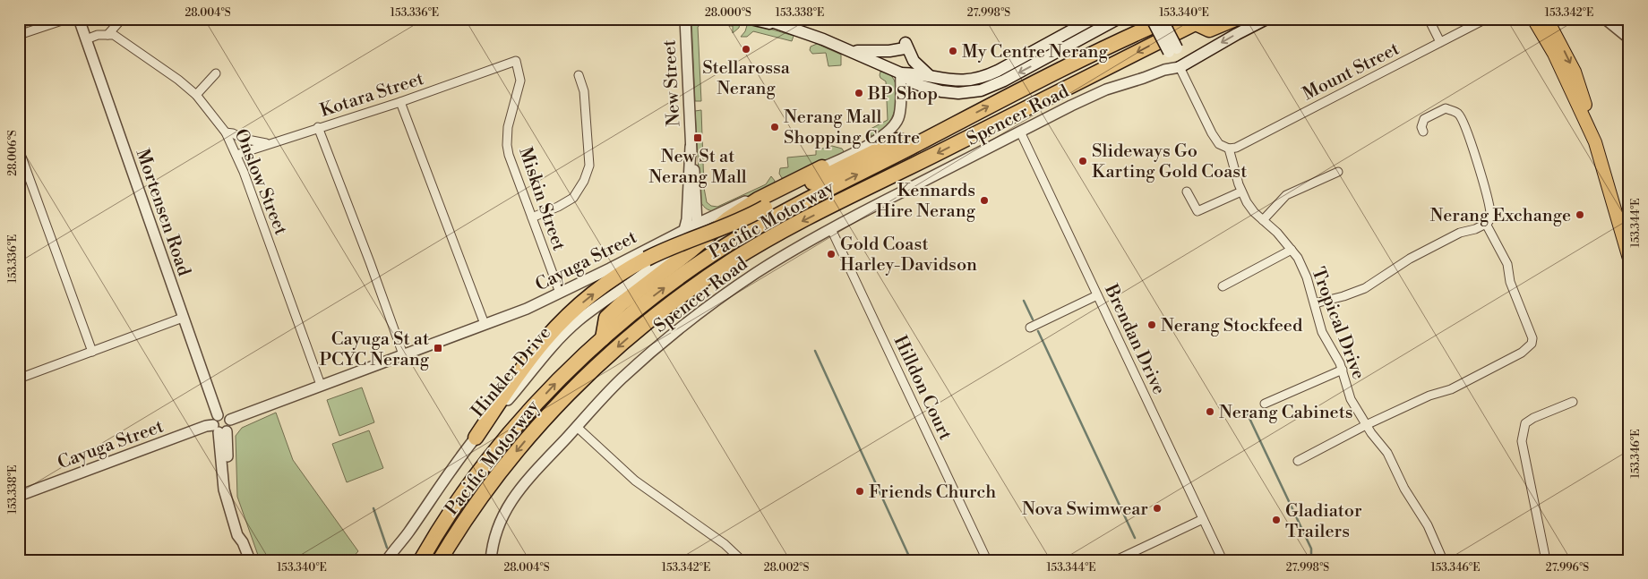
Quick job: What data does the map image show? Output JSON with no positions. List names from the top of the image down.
{
  "streets": {
    "highway": ["Pacific Motorway"],
    "street": [
      "Mount Street",
      "New Street",
      "Kotara Street",
      "Spencer Road",
      "Onslow Street",
      "Miskin Street",
      "Mortensen Road",
      "Cayuga Street",
      "Tropical Drive",
      "Brendan Drive",
      "Hinkler Drive",
      "Hilldon Court"
    ]
  },
  "crossings": [
    ["Mount Street", "Tropical Drive"],
    ["New Street", "Cayuga Street"],
    ["New Street", "Hinkler Drive"],
    ["Kotara Street", "Onslow Street"],
    ["Kotara Street", "Miskin Street"],
    ["Spencer Road", "Brendan Drive"],
    ["Spencer Road", "Hilldon Court"],
    ["Onslow Street", "Cayuga Street"],
    ["Miskin Street", "Cayuga Street"],
    ["Mortensen Road", "Cayuga Street"],
    ["Cayuga Street", "Hinkler Drive"]
  ],
  "places": {
    "other": [
      "Stellarossa Nerang",
      "My Centre Nerang",
      "BP Shop",
      "Nerang Mall Shopping Centre",
      "Slideways Go Karting Gold Coast",
      "Kennards Hire Nerang",
      "Nerang Exchange",
      "Gold Coast Harley-Davidson",
      "Nerang Stockfeed",
      "Nerang Cabinets",
      "Friends Church",
      "Nova Swimwear",
      "Gladiator Trailers"
    ],
    "transit": ["New St at Nerang Mall", "Cayuga St at PCYC Nerang"]
  },
  "coordinates": [
    "28.004°S",
    "153.336°E",
    "28.000°S",
    "153.338°E",
    "27.998°S",
    "153.340°E",
    "153.342°E",
    "28.006°S",
    "153.344°E",
    "153.346°E",
    "28.002°S",
    "27.996°S"
  ]
}
